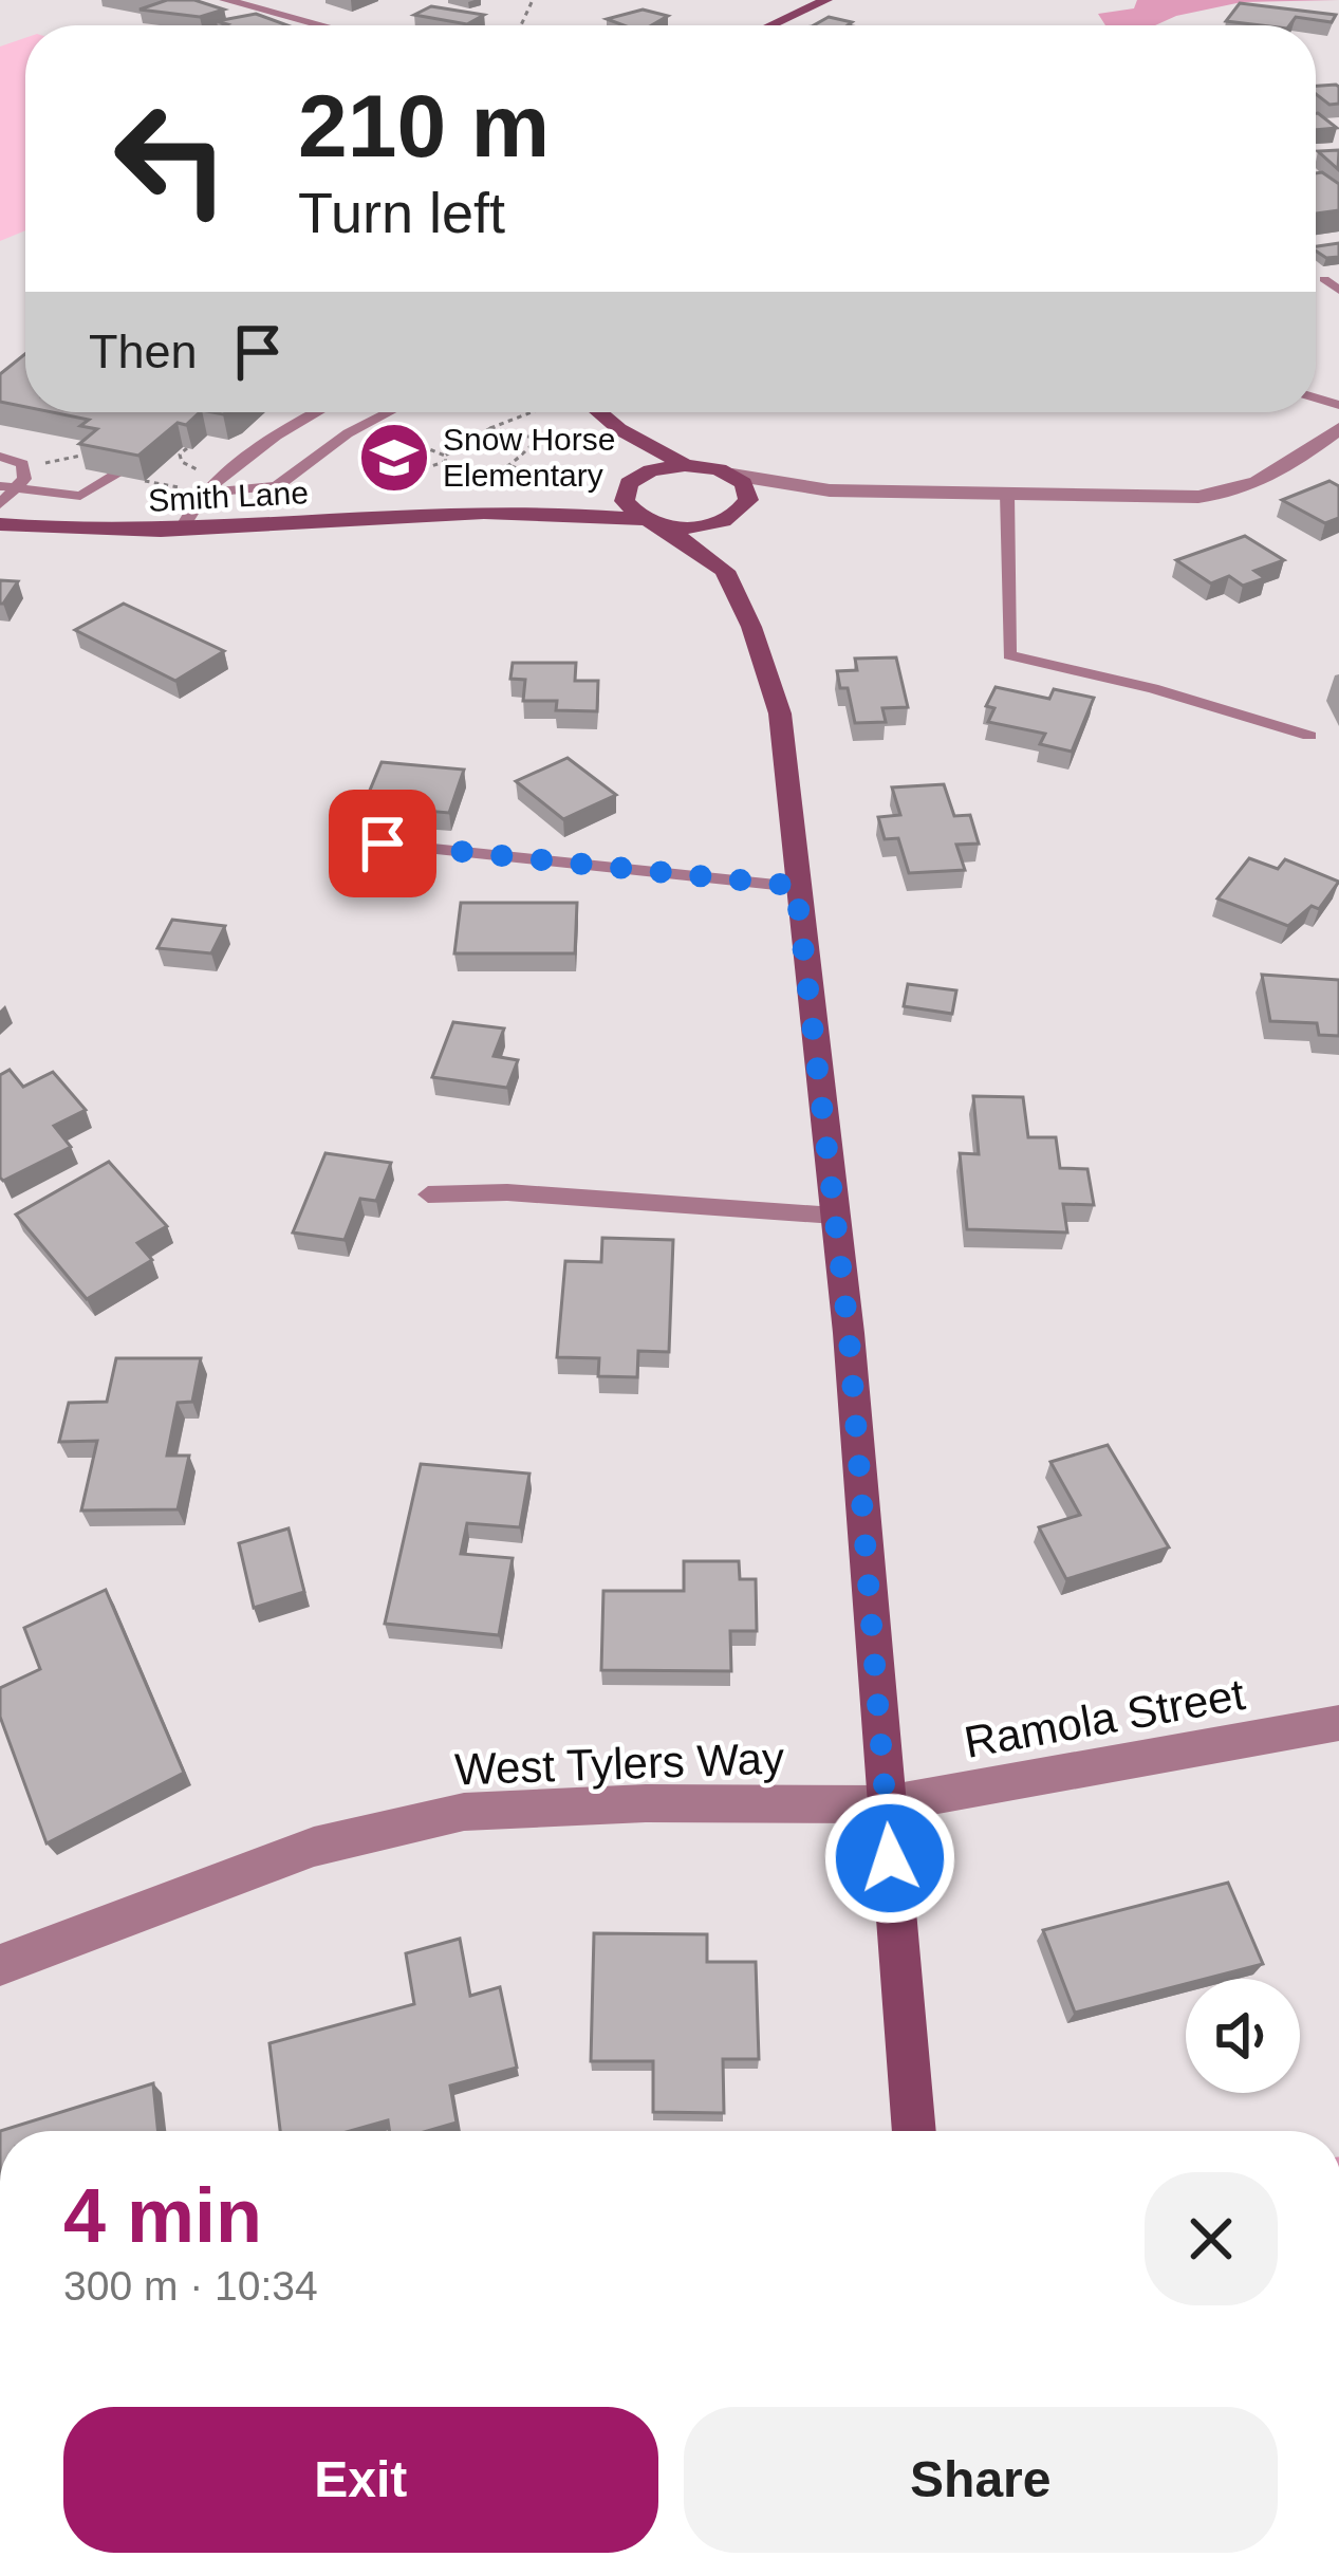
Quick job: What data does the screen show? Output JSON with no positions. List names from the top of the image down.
{
  "streets": {
    "street": ["Smith Lane", "Ramola Street", "West Tylers Way"]
  },
  "crossings": [
    ["Ramola Street", "West Tylers Way"]
  ],
  "places": {
    "school or university": ["Snow Horse Elementary"]
  },
  "page": {
    "turn": ["210 m", "Turn left"],
    "then": "Then",
    "heading": ["4 min", "300 m · 10:34"],
    "buttons": ["Exit", "Share"]
  }
}
